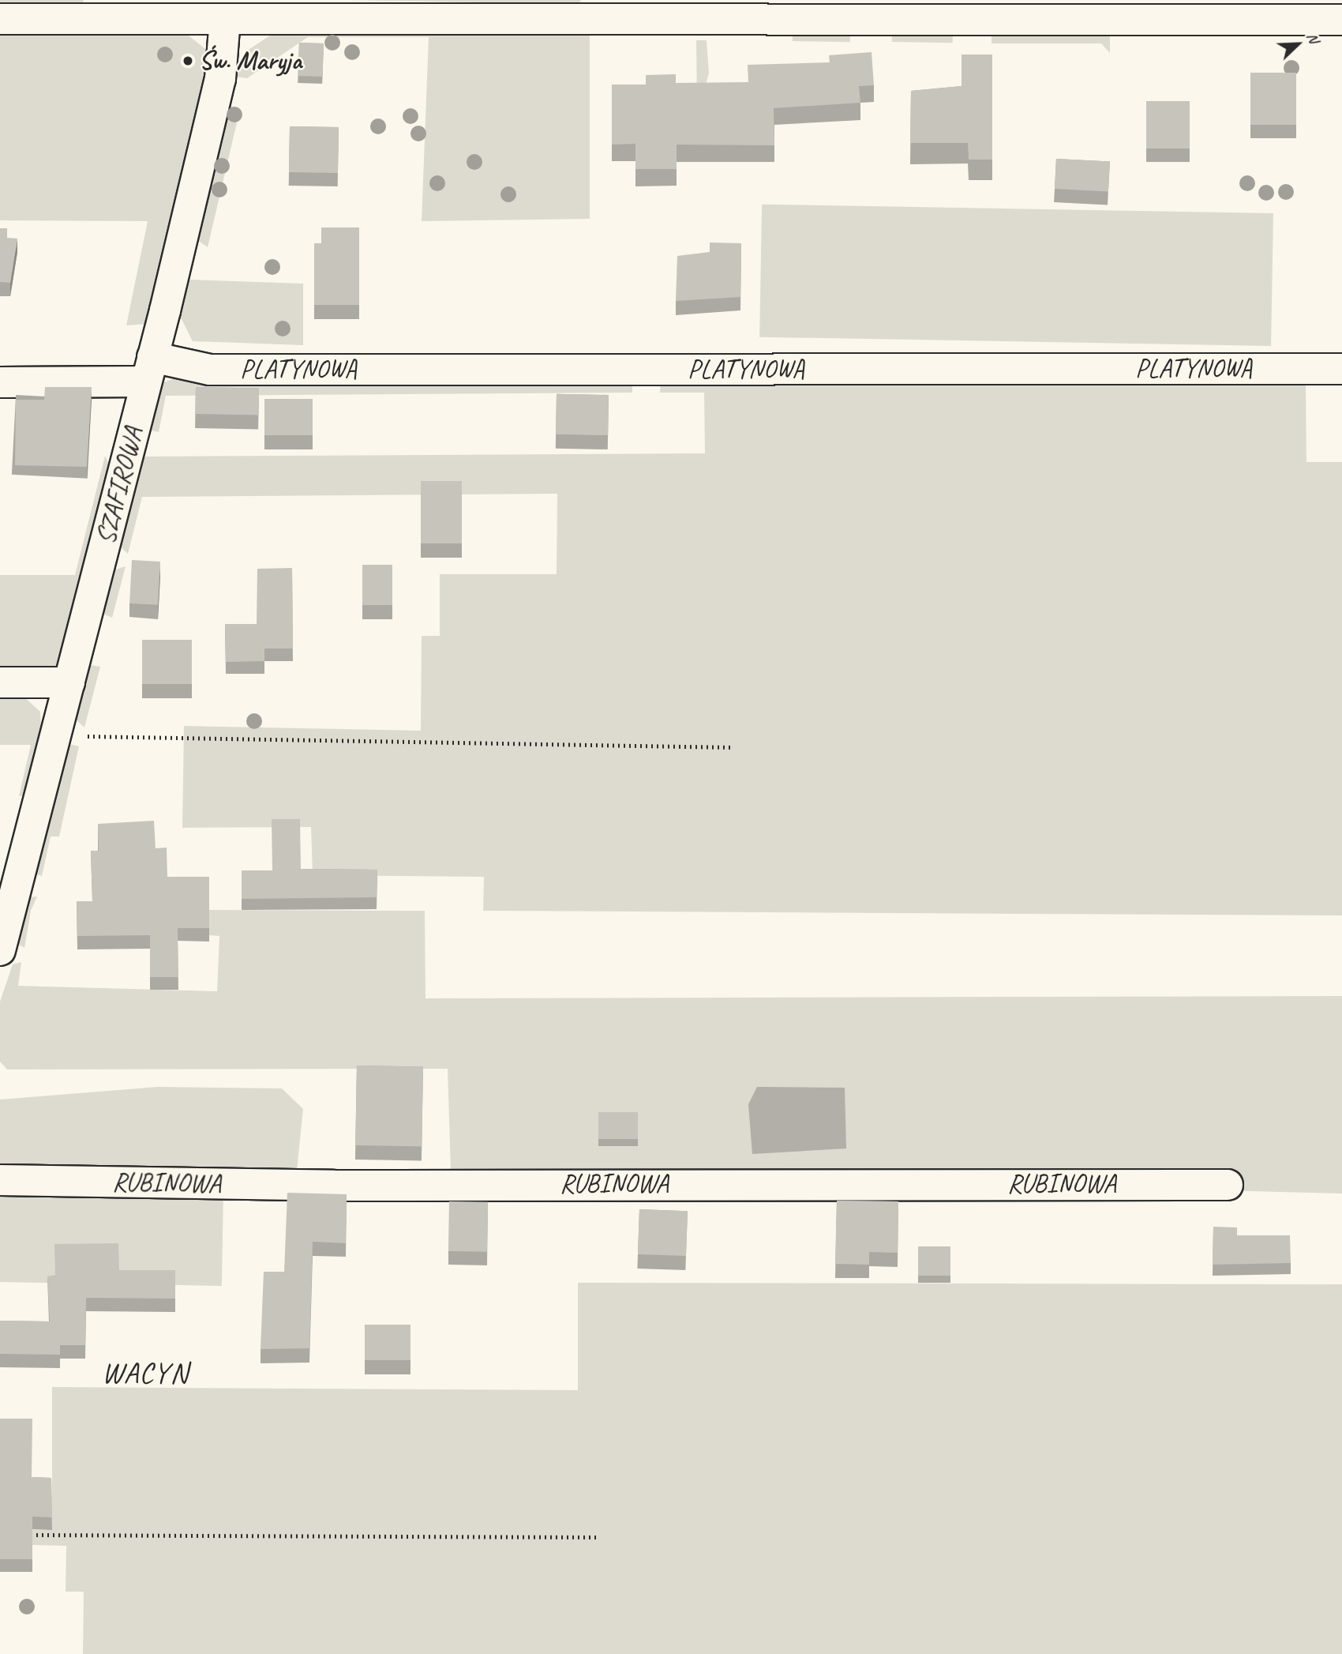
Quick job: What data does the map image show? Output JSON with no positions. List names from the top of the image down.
{
  "streets": {
    "street": ["PLATYNOWA", "SZAFIROWA", "RUBINOWA"]
  },
  "crossings": [
    ["PLATYNOWA", "SZAFIROWA"]
  ],
  "districts": ["WACYN"],
  "places": ["Św. Maryja"],
  "north": "top right"
}
